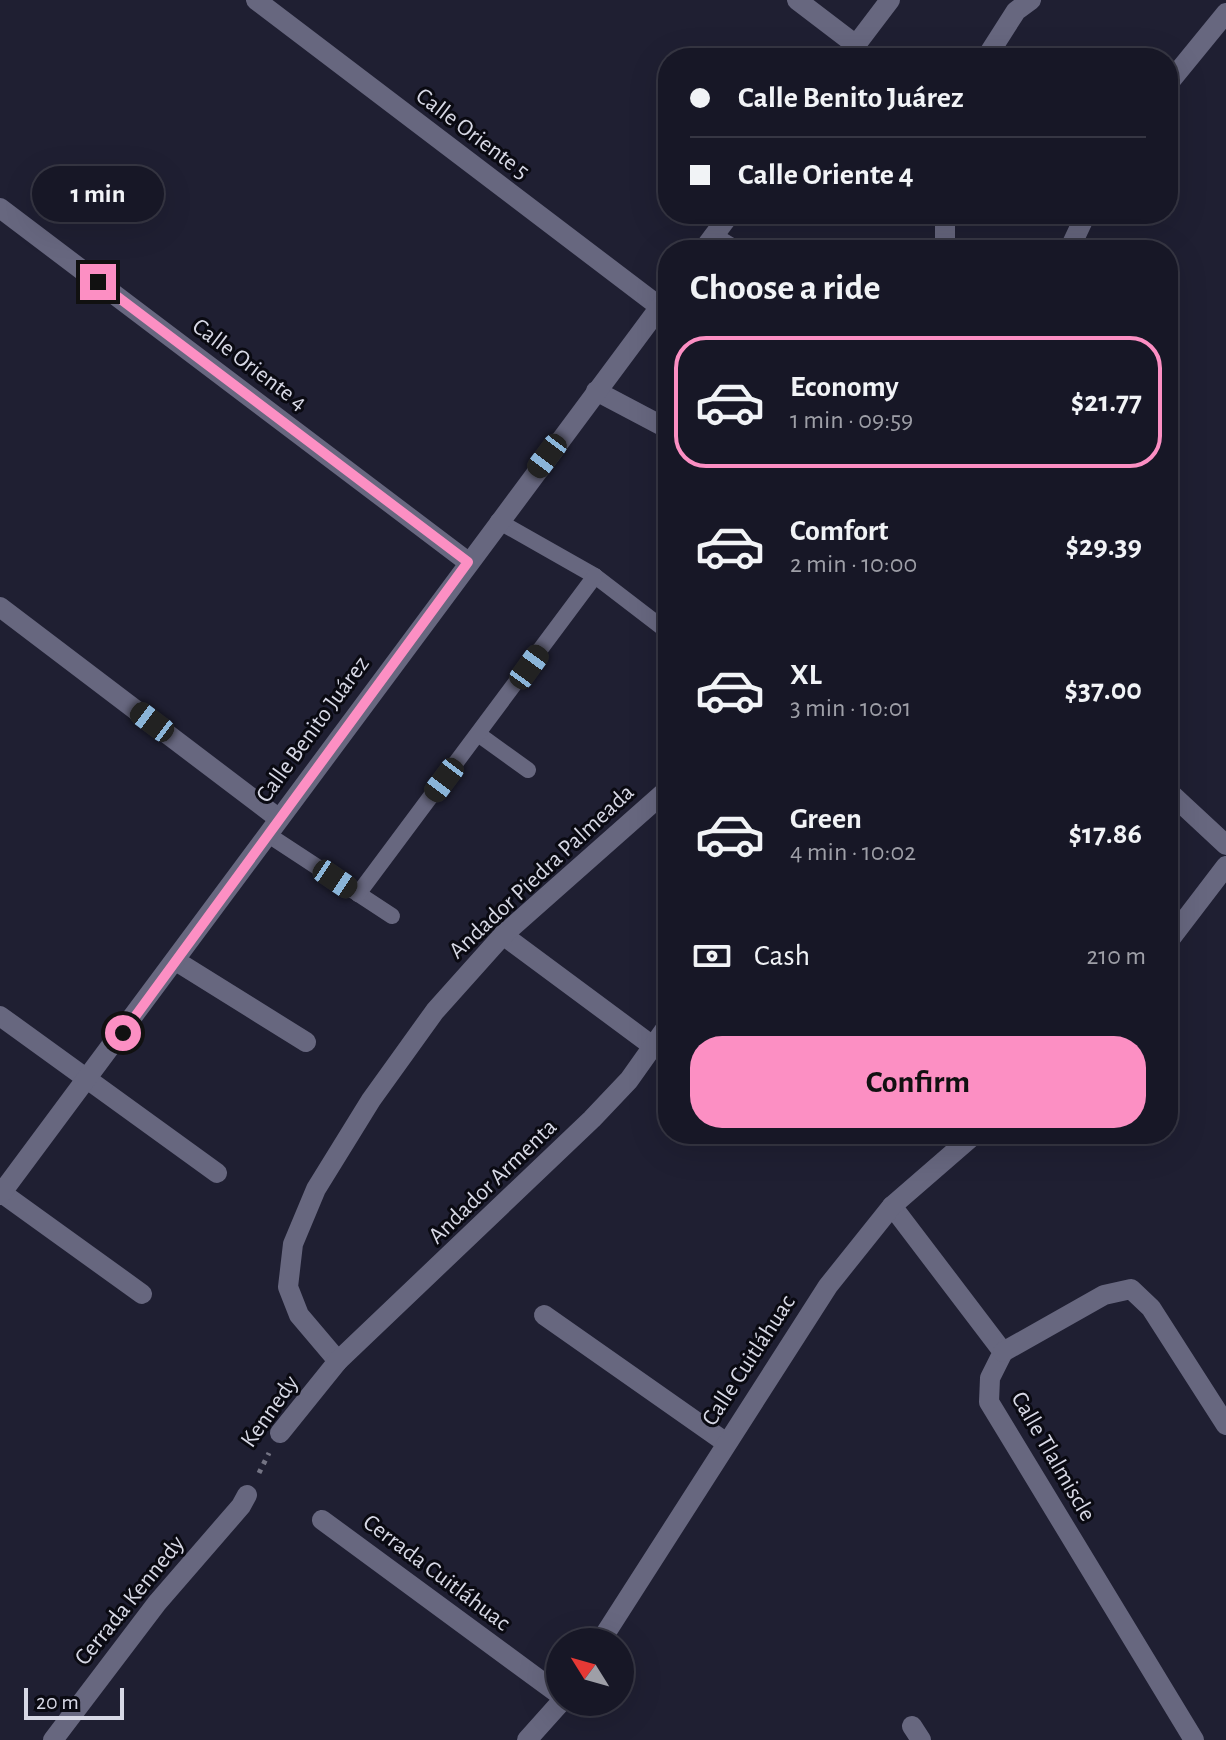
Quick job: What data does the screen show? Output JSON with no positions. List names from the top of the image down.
{
  "streets": {
    "street": [
      "Calle Oriente 5",
      "Calle Oriente 4",
      "Calle Benito Juárez",
      "Andador Piedra Palmeada",
      "Andador Armenta",
      "Calle Cuitláhuac",
      "Kennedy",
      "Calle Tlalmiscle",
      "Cerrada Cuitláhuac",
      "Cerrada Kennedy"
    ]
  },
  "crossings": [
    ["Calle Oriente 4", "Calle Benito Juárez"],
    ["Andador Piedra Palmeada", "Andador Armenta"],
    ["Andador Piedra Palmeada", "Kennedy"],
    ["Andador Armenta", "Kennedy"],
    ["Kennedy", "Cerrada Kennedy"]
  ],
  "scale_bar": "20 m",
  "north": "top left",
  "page": {
    "banner": ["Calle Benito Juárez", "Calle Oriente 4"],
    "bubble": "1 min",
    "heading": "Choose a ride",
    "list": [
      {
        "name": "Economy",
        "note": "1 min · 09:59",
        "value": "$21.77"
      },
      {
        "name": "Comfort",
        "note": "2 min · 10:00",
        "value": "$29.39"
      },
      {
        "name": "XL",
        "note": "3 min · 10:01",
        "value": "$37.00"
      },
      {
        "name": "Green",
        "note": "4 min · 10:02",
        "value": "$17.86"
      }
    ],
    "pay": ["Cash", "210 m"],
    "buttons": "Confirm",
    "scale": "20 m"
  }
}
